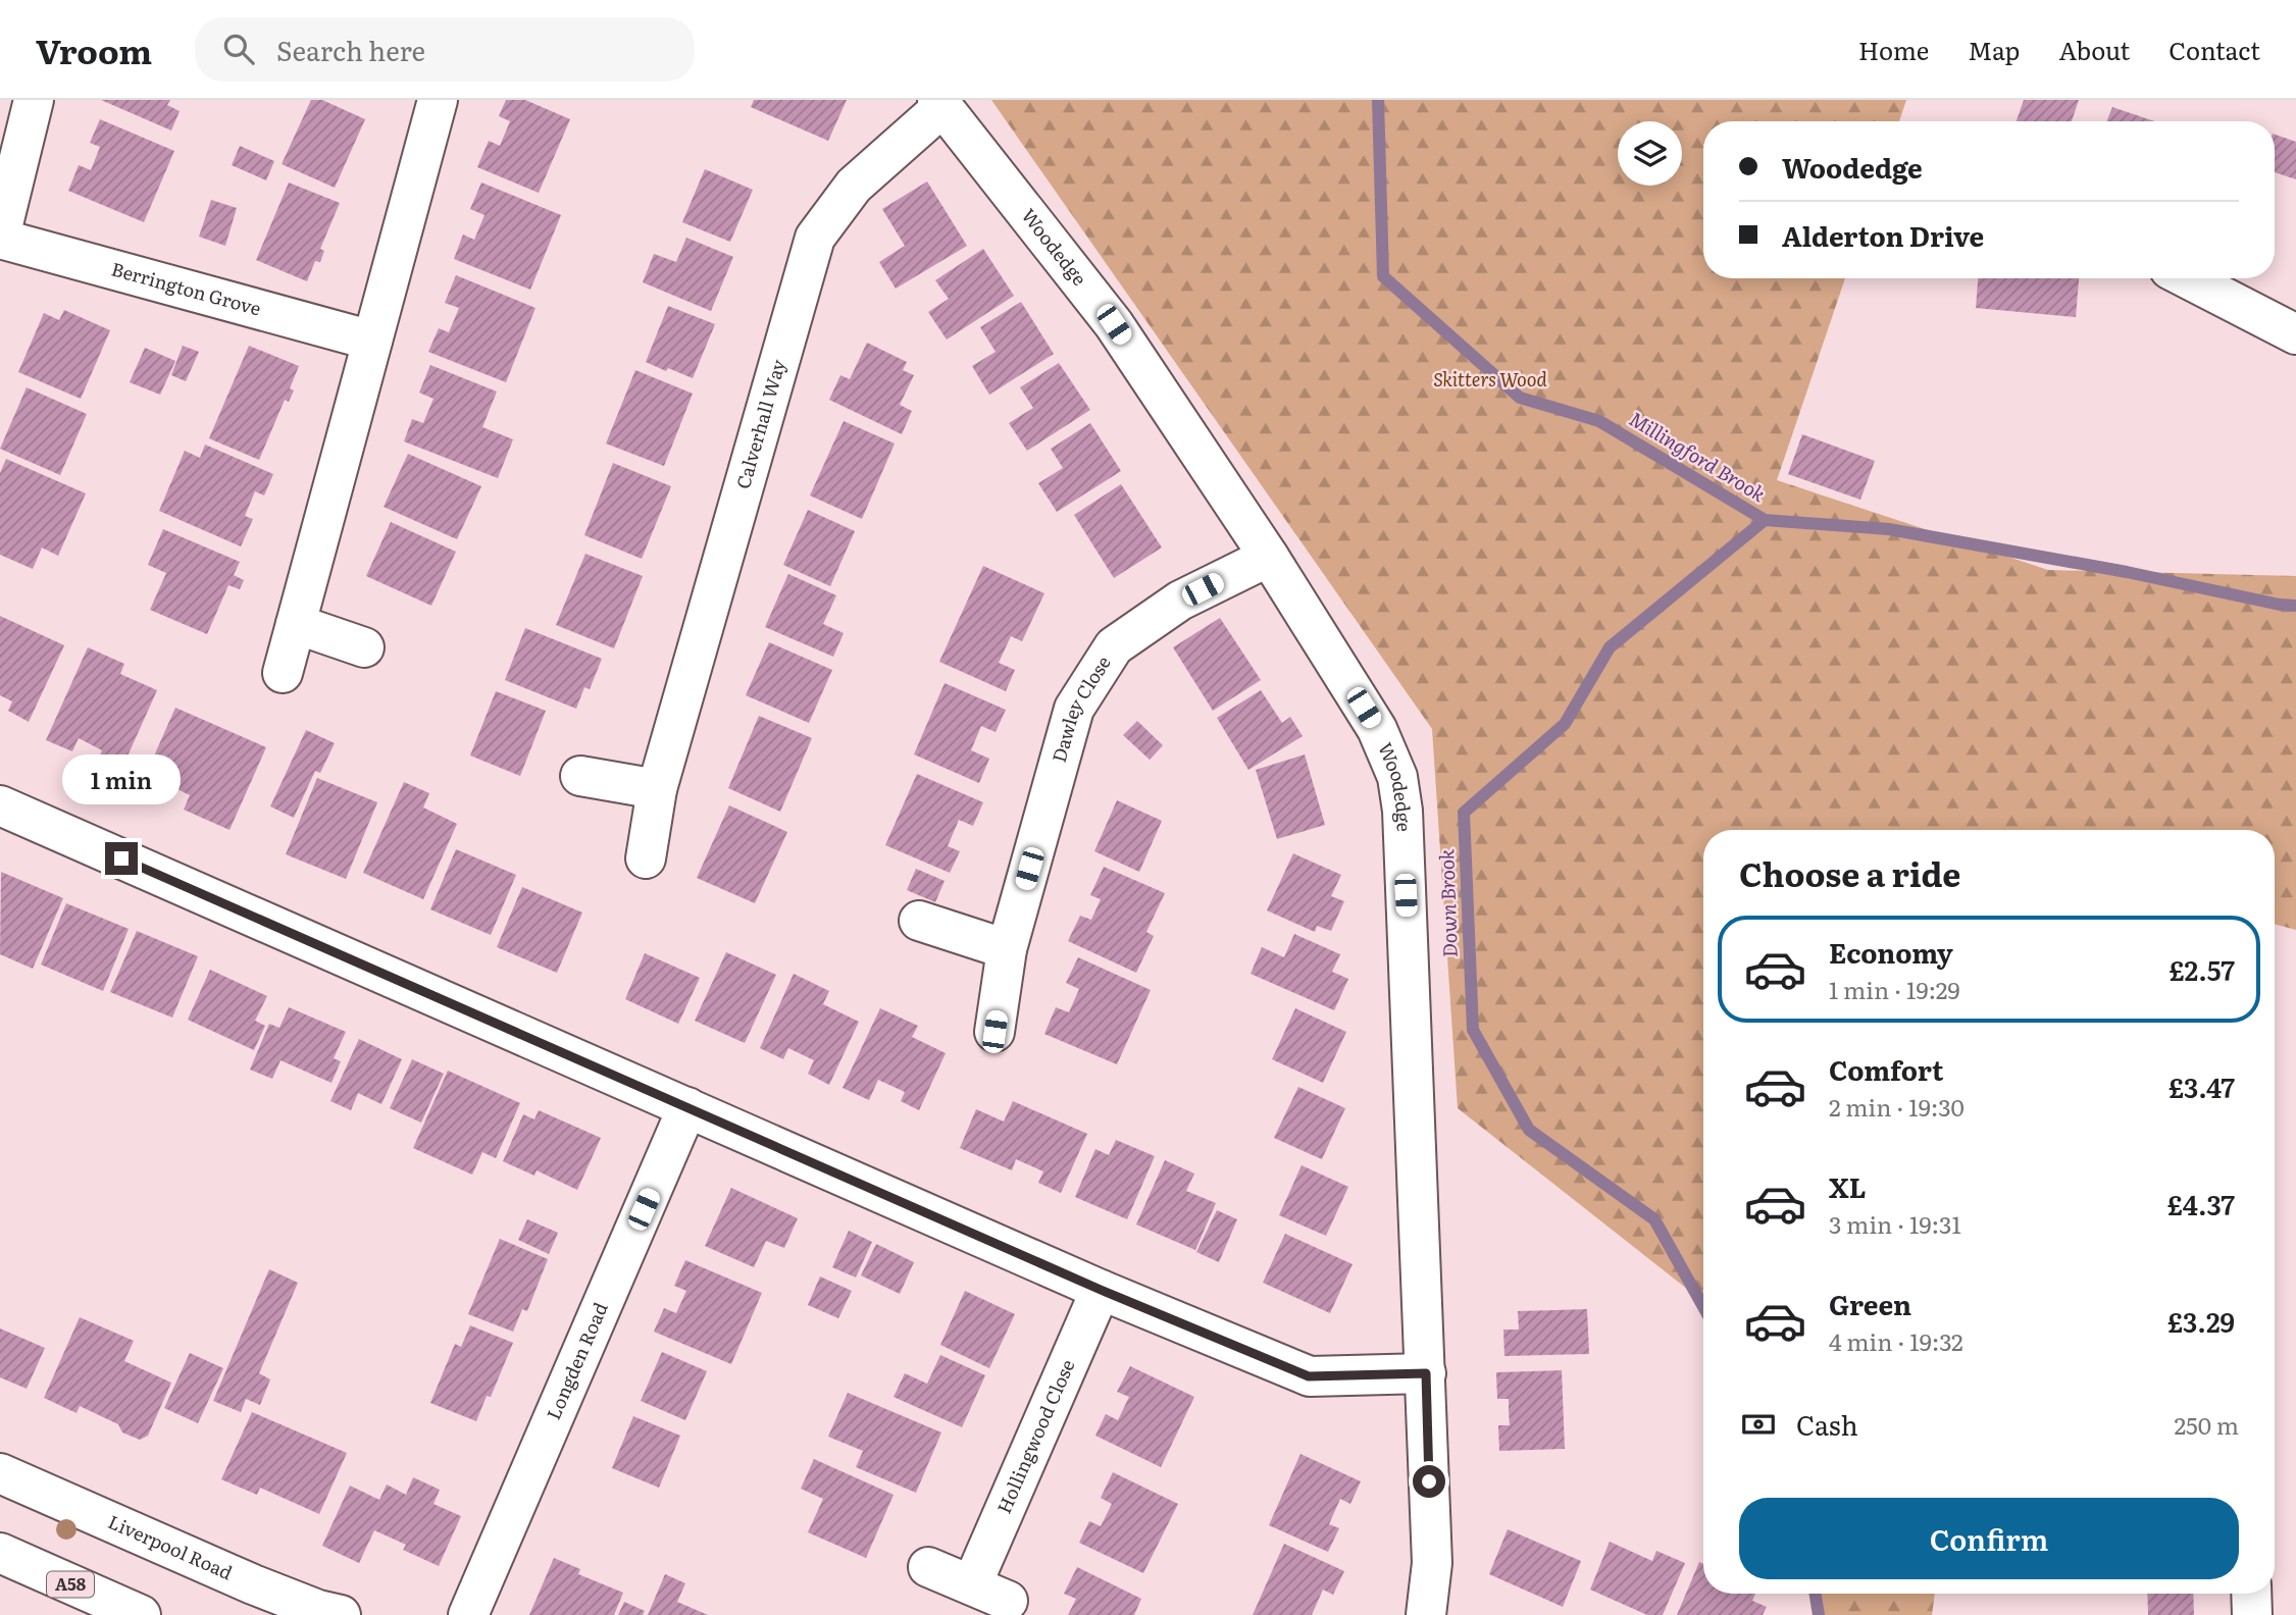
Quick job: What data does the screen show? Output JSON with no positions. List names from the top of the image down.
{
  "streets": {
    "street": [
      "Woodedge",
      "Berrington Grove",
      "Calverhall Way",
      "Dawley Close",
      "Longden Road",
      "Hollingwood Close",
      "Liverpool Road",
      "A58"
    ]
  },
  "crossings": [
    ["Woodedge", "Calverhall Way"],
    ["Woodedge", "Dawley Close"]
  ],
  "water": ["Millingford Brook", "Down Brook"],
  "parks": ["Skitters Wood"],
  "page": {
    "header": "Vroom",
    "search": "Search here",
    "nav": [
      "Home",
      "Map",
      "About",
      "Contact"
    ],
    "banner": ["Woodedge", "Alderton Drive"],
    "bubble": "1 min",
    "heading": "Choose a ride",
    "list": [
      {
        "name": "Economy",
        "note": "1 min · 19:29",
        "value": "£2.57"
      },
      {
        "name": "Comfort",
        "note": "2 min · 19:30",
        "value": "£3.47"
      },
      {
        "name": "XL",
        "note": "3 min · 19:31",
        "value": "£4.37"
      },
      {
        "name": "Green",
        "note": "4 min · 19:32",
        "value": "£3.29"
      }
    ],
    "pay": ["Cash", "250 m"],
    "buttons": "Confirm"
  }
}
